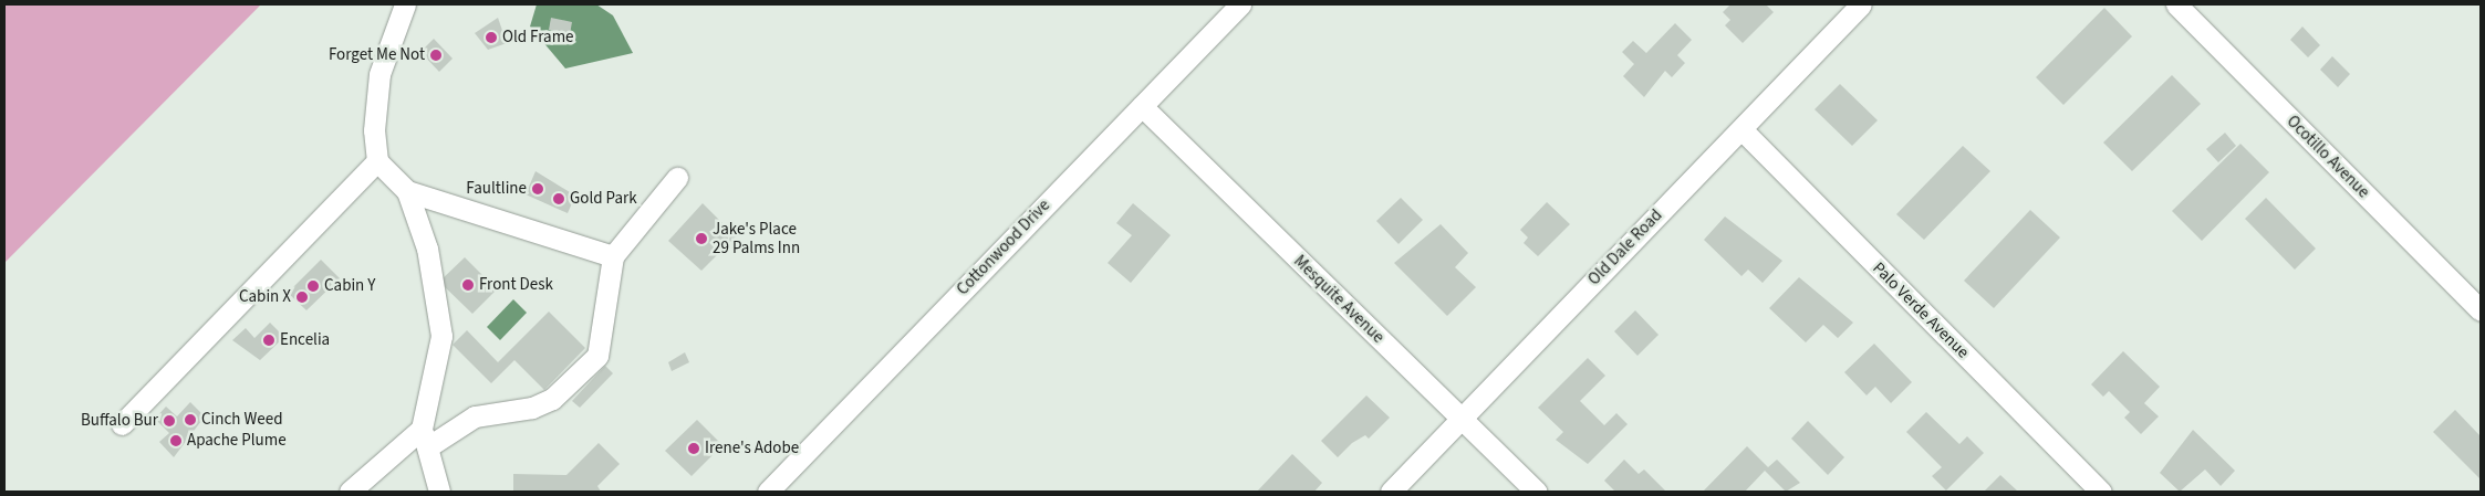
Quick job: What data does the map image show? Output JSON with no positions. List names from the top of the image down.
{
  "streets": {
    "street": [
      "Ocotillo Avenue",
      "Cottonwood Drive",
      "Old Dale Road",
      "Mesquite Avenue",
      "Palo Verde Avenue"
    ]
  },
  "crossings": [
    ["Cottonwood Drive", "Mesquite Avenue"],
    ["Old Dale Road", "Mesquite Avenue"],
    ["Old Dale Road", "Palo Verde Avenue"]
  ],
  "places": [
    "Old Frame",
    "Forget Me Not",
    "Faultline",
    "Gold Park",
    "Jake's Place 29 Palms Inn",
    "Front Desk",
    "Cabin Y",
    "Cabin X",
    "Encelia",
    "Cinch Weed",
    "Buffalo Bur",
    "Apache Plume",
    "Irene's Adobe"
  ]
}
